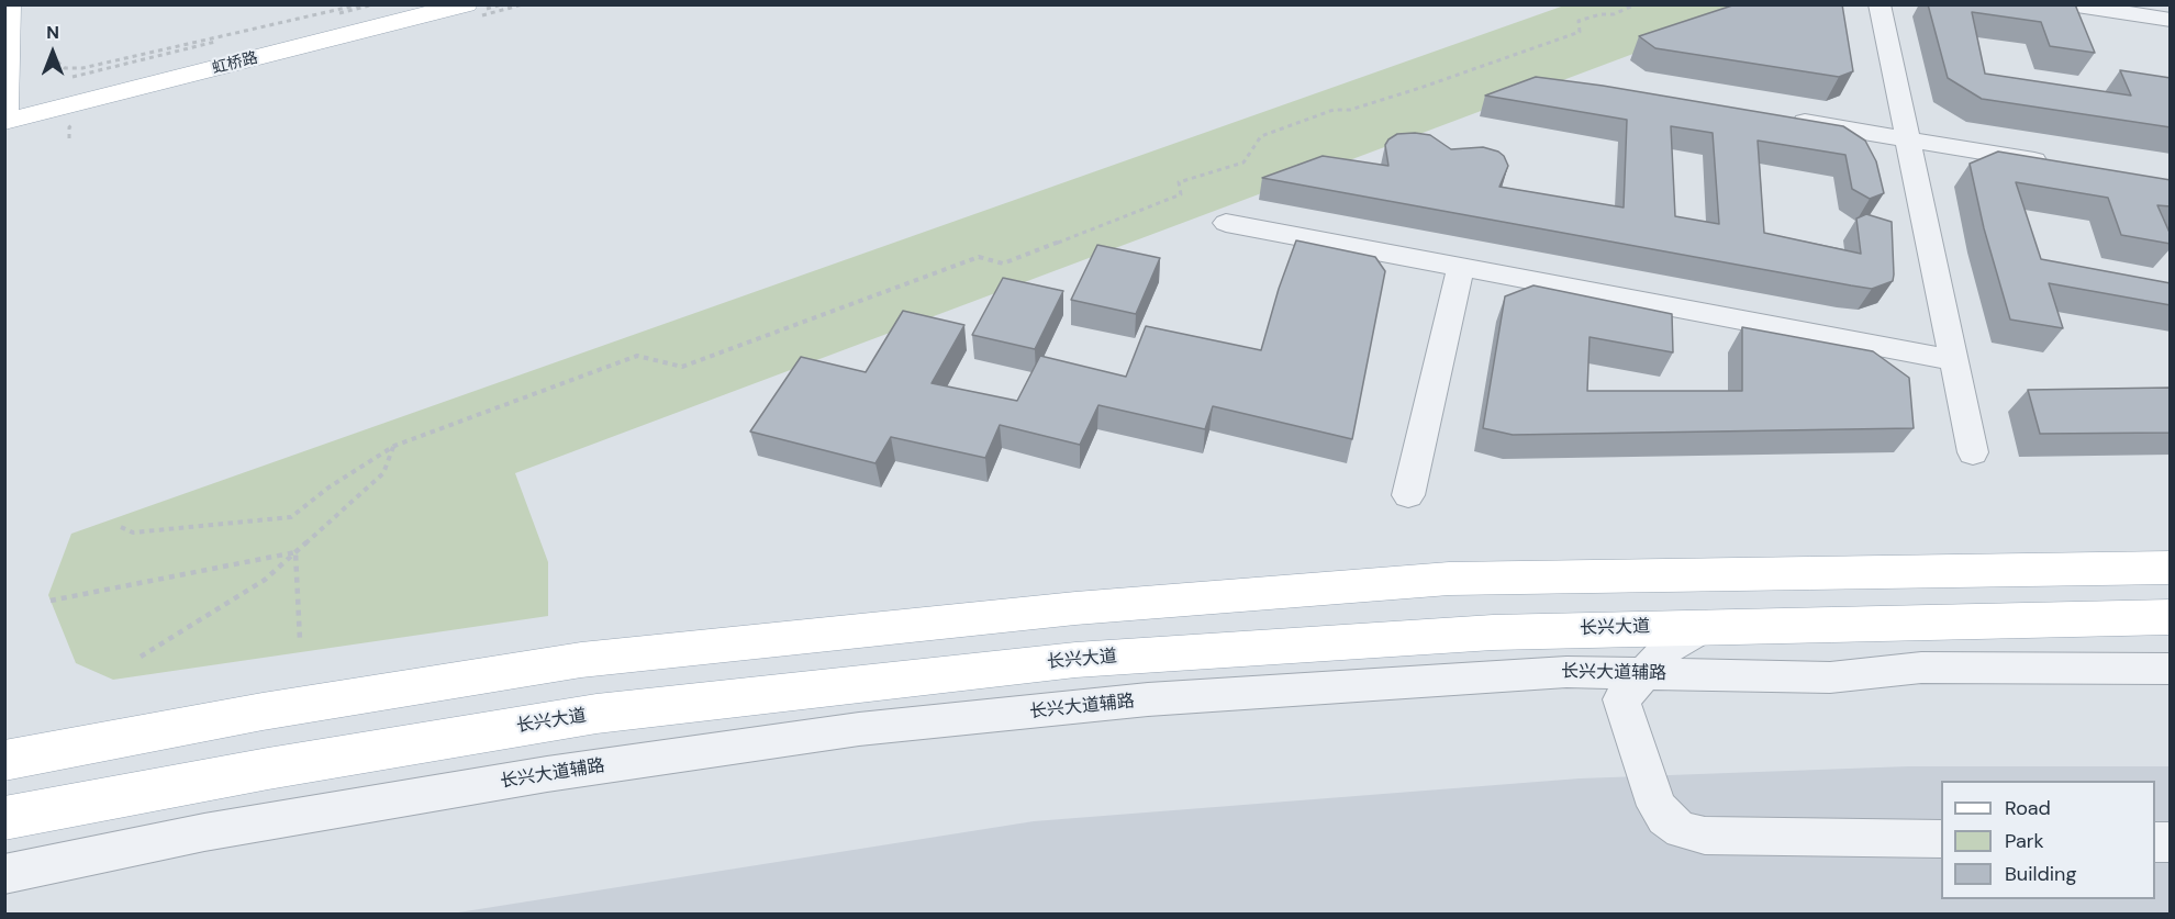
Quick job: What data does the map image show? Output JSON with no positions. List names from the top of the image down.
{
  "streets": {
    "main road": ["虹桥路", "长兴大道"],
    "street": ["长兴大道辅路"]
  },
  "legend": ["Road", "Park", "Building"],
  "north": "top"
}
